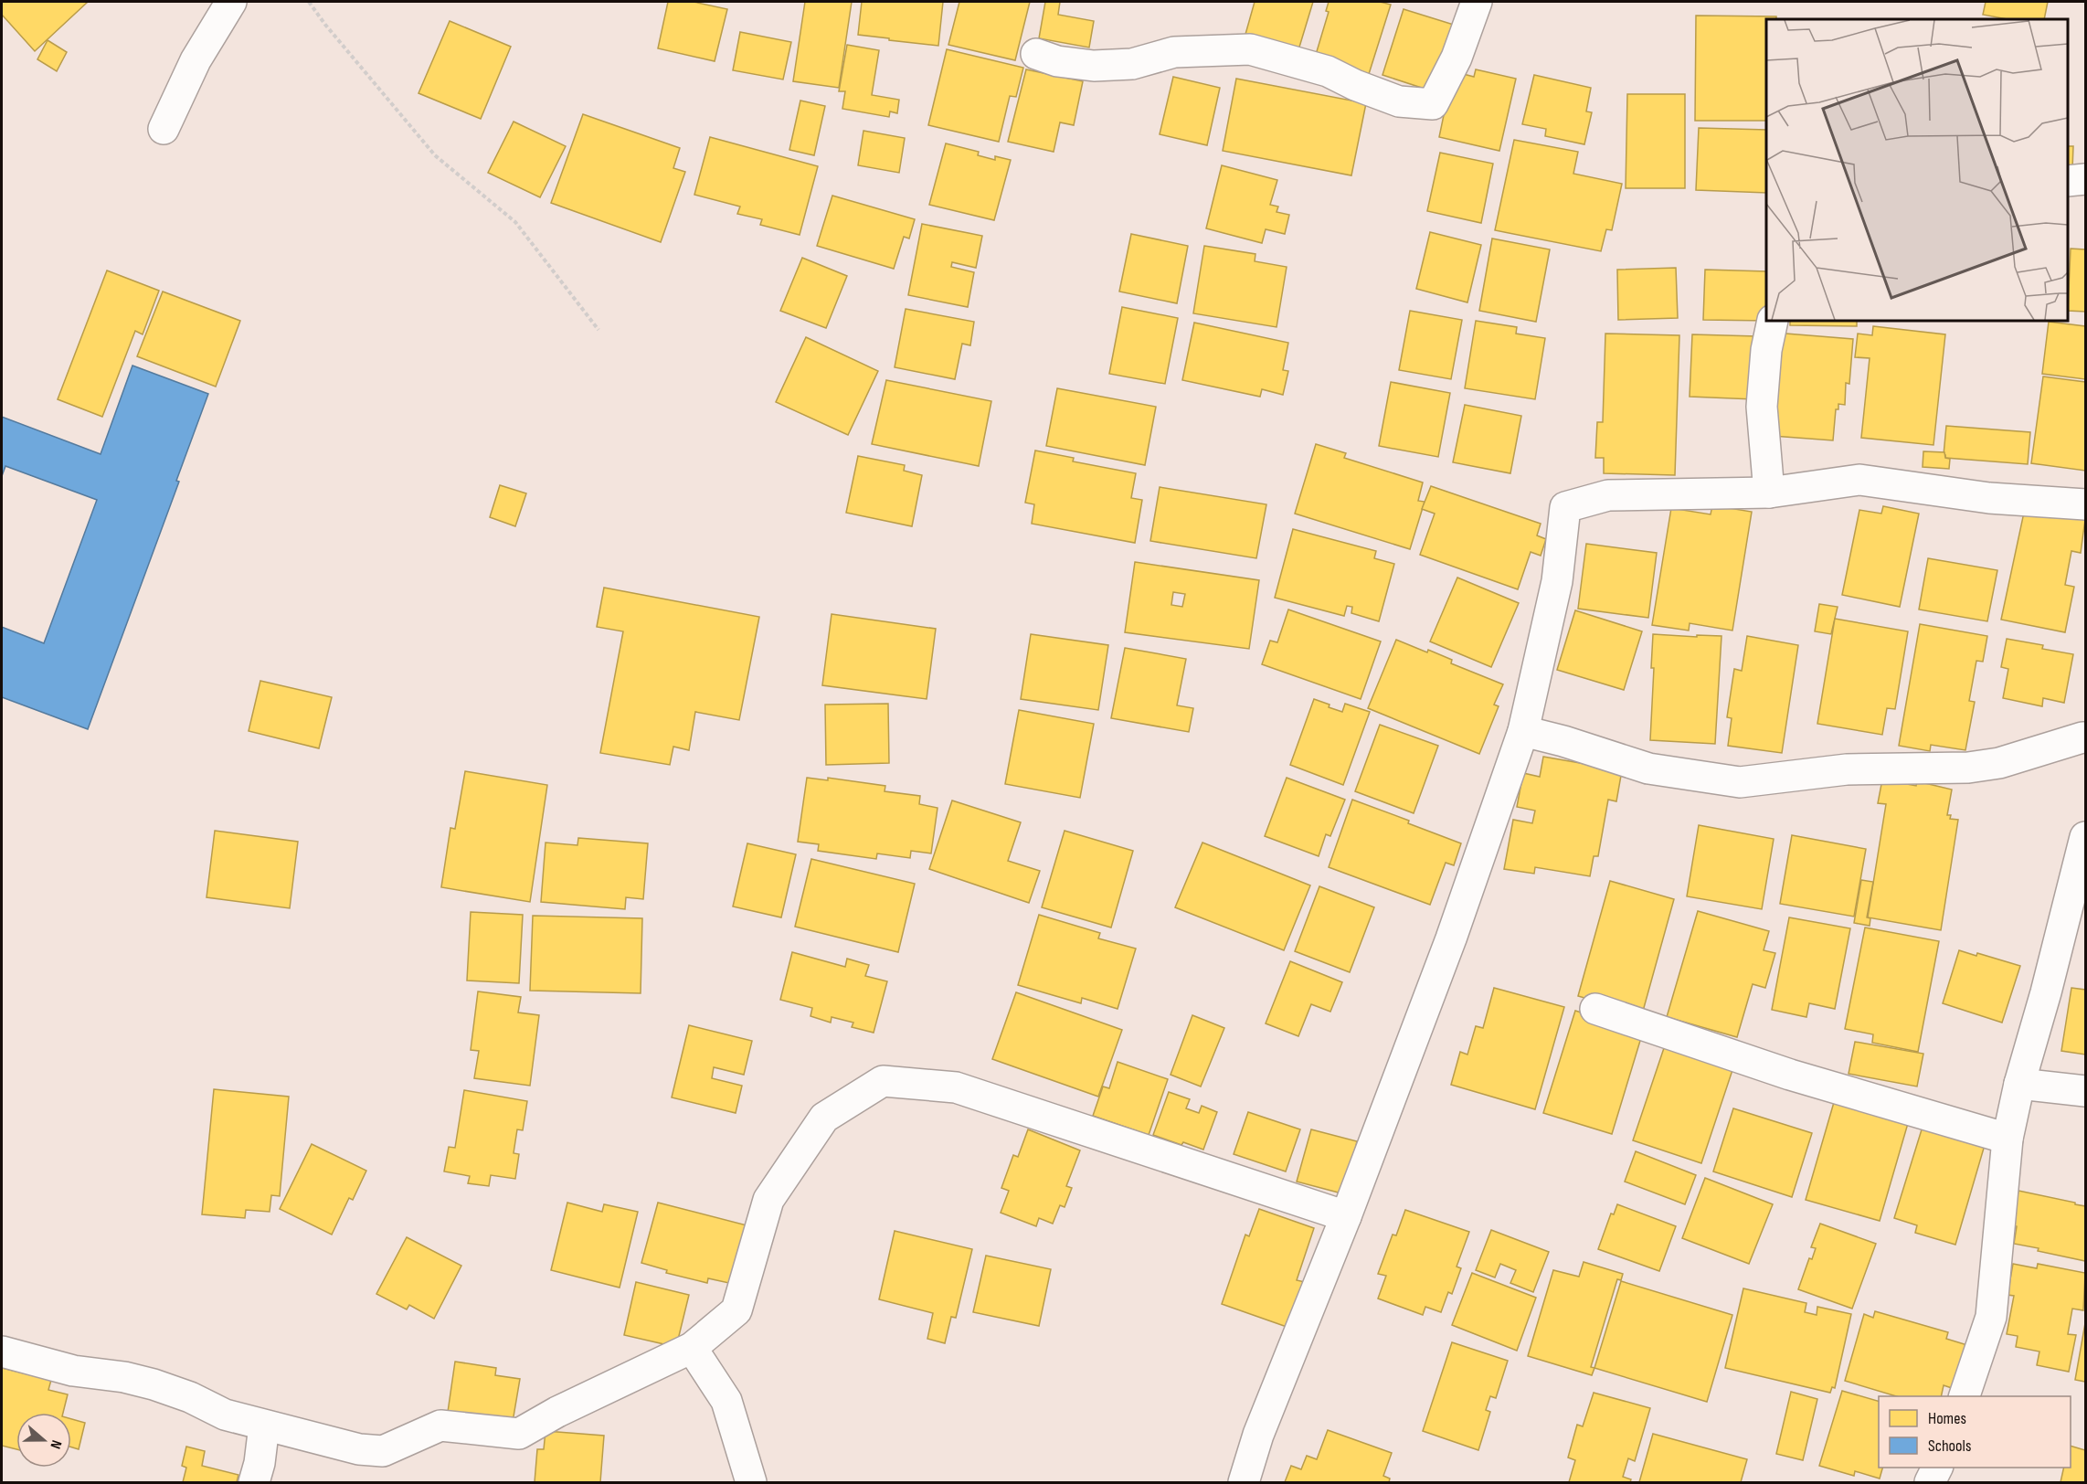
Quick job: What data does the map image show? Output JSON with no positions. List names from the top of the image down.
{
  "legend": ["Homes", "Schools"],
  "north": "right"
}
